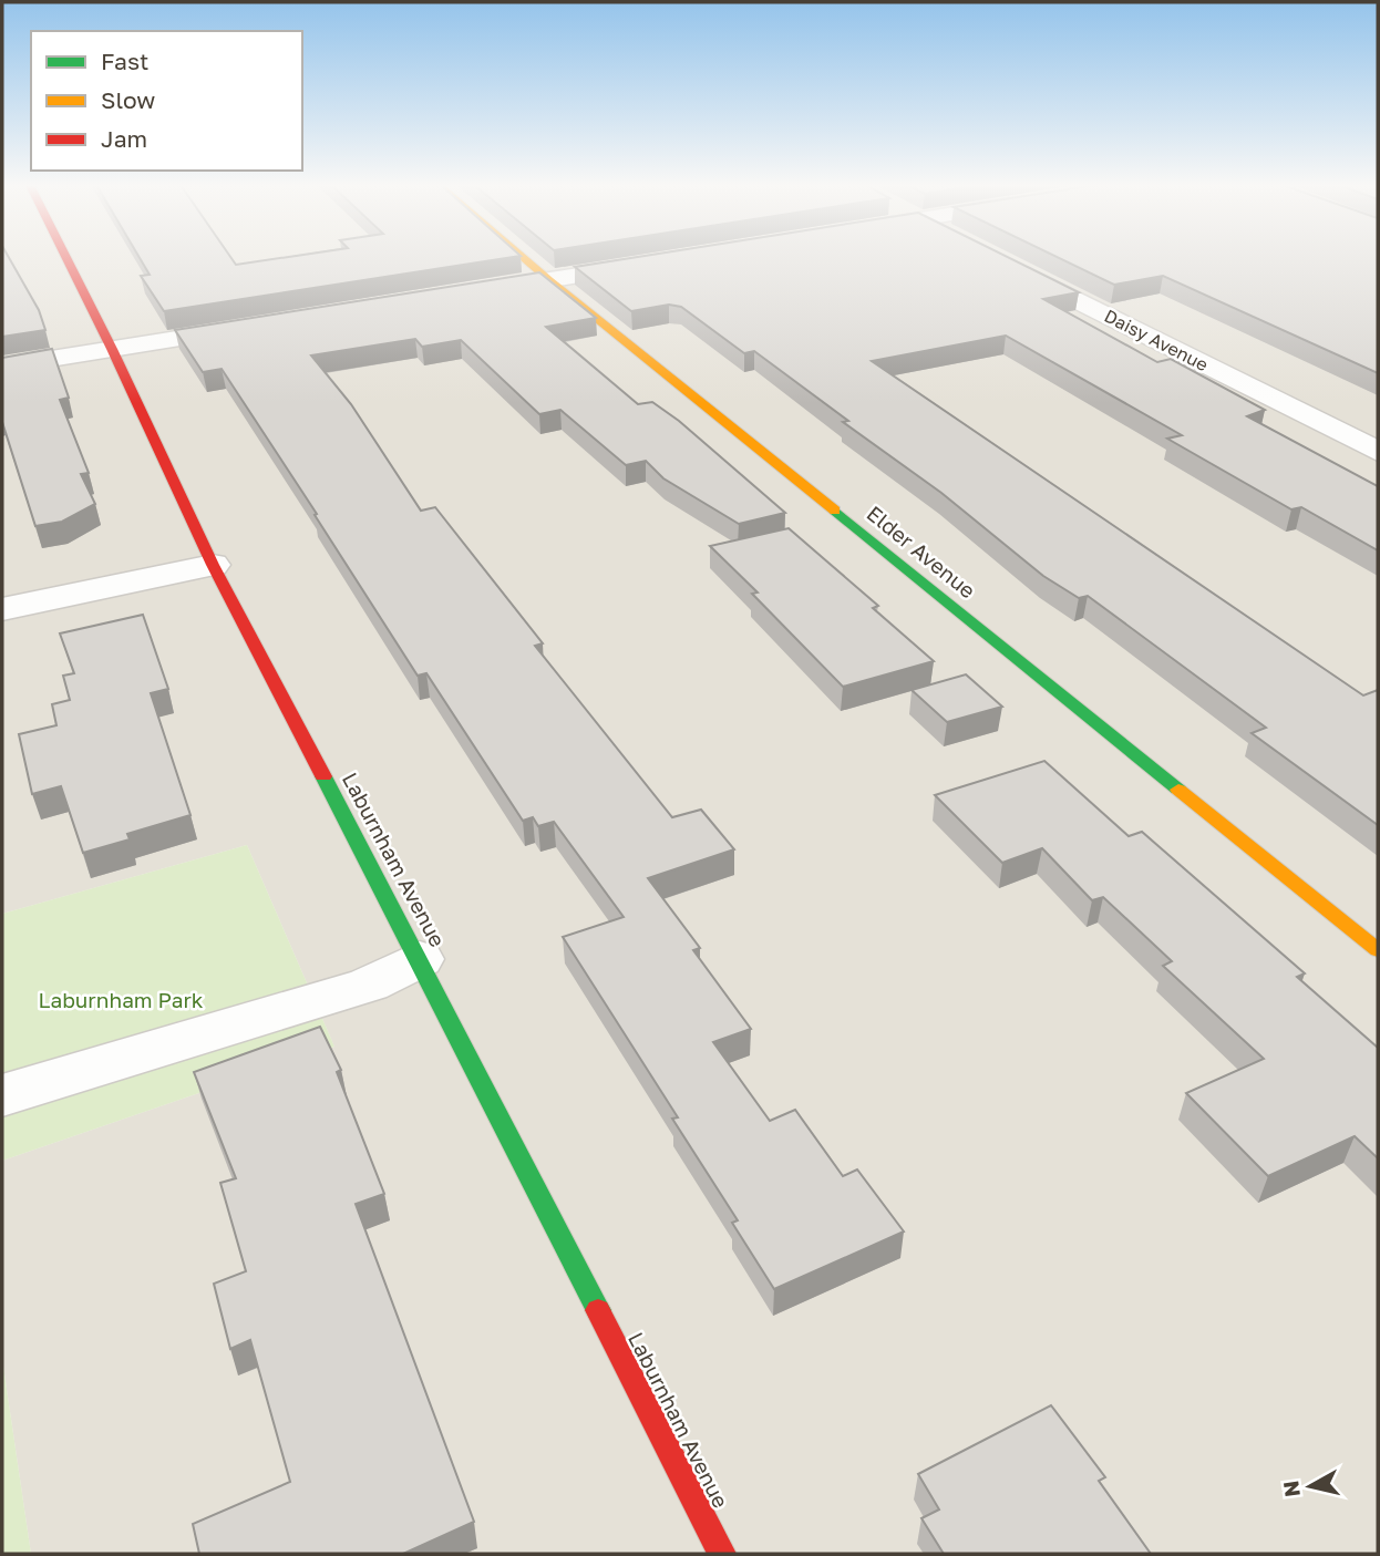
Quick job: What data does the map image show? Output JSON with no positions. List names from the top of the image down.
{
  "streets": {
    "street": ["Daisy Avenue", "Elder Avenue", "Laburnham Avenue"]
  },
  "parks": ["Laburnham Park"],
  "legend": ["Fast", "Slow", "Jam"],
  "north": "left"
}
